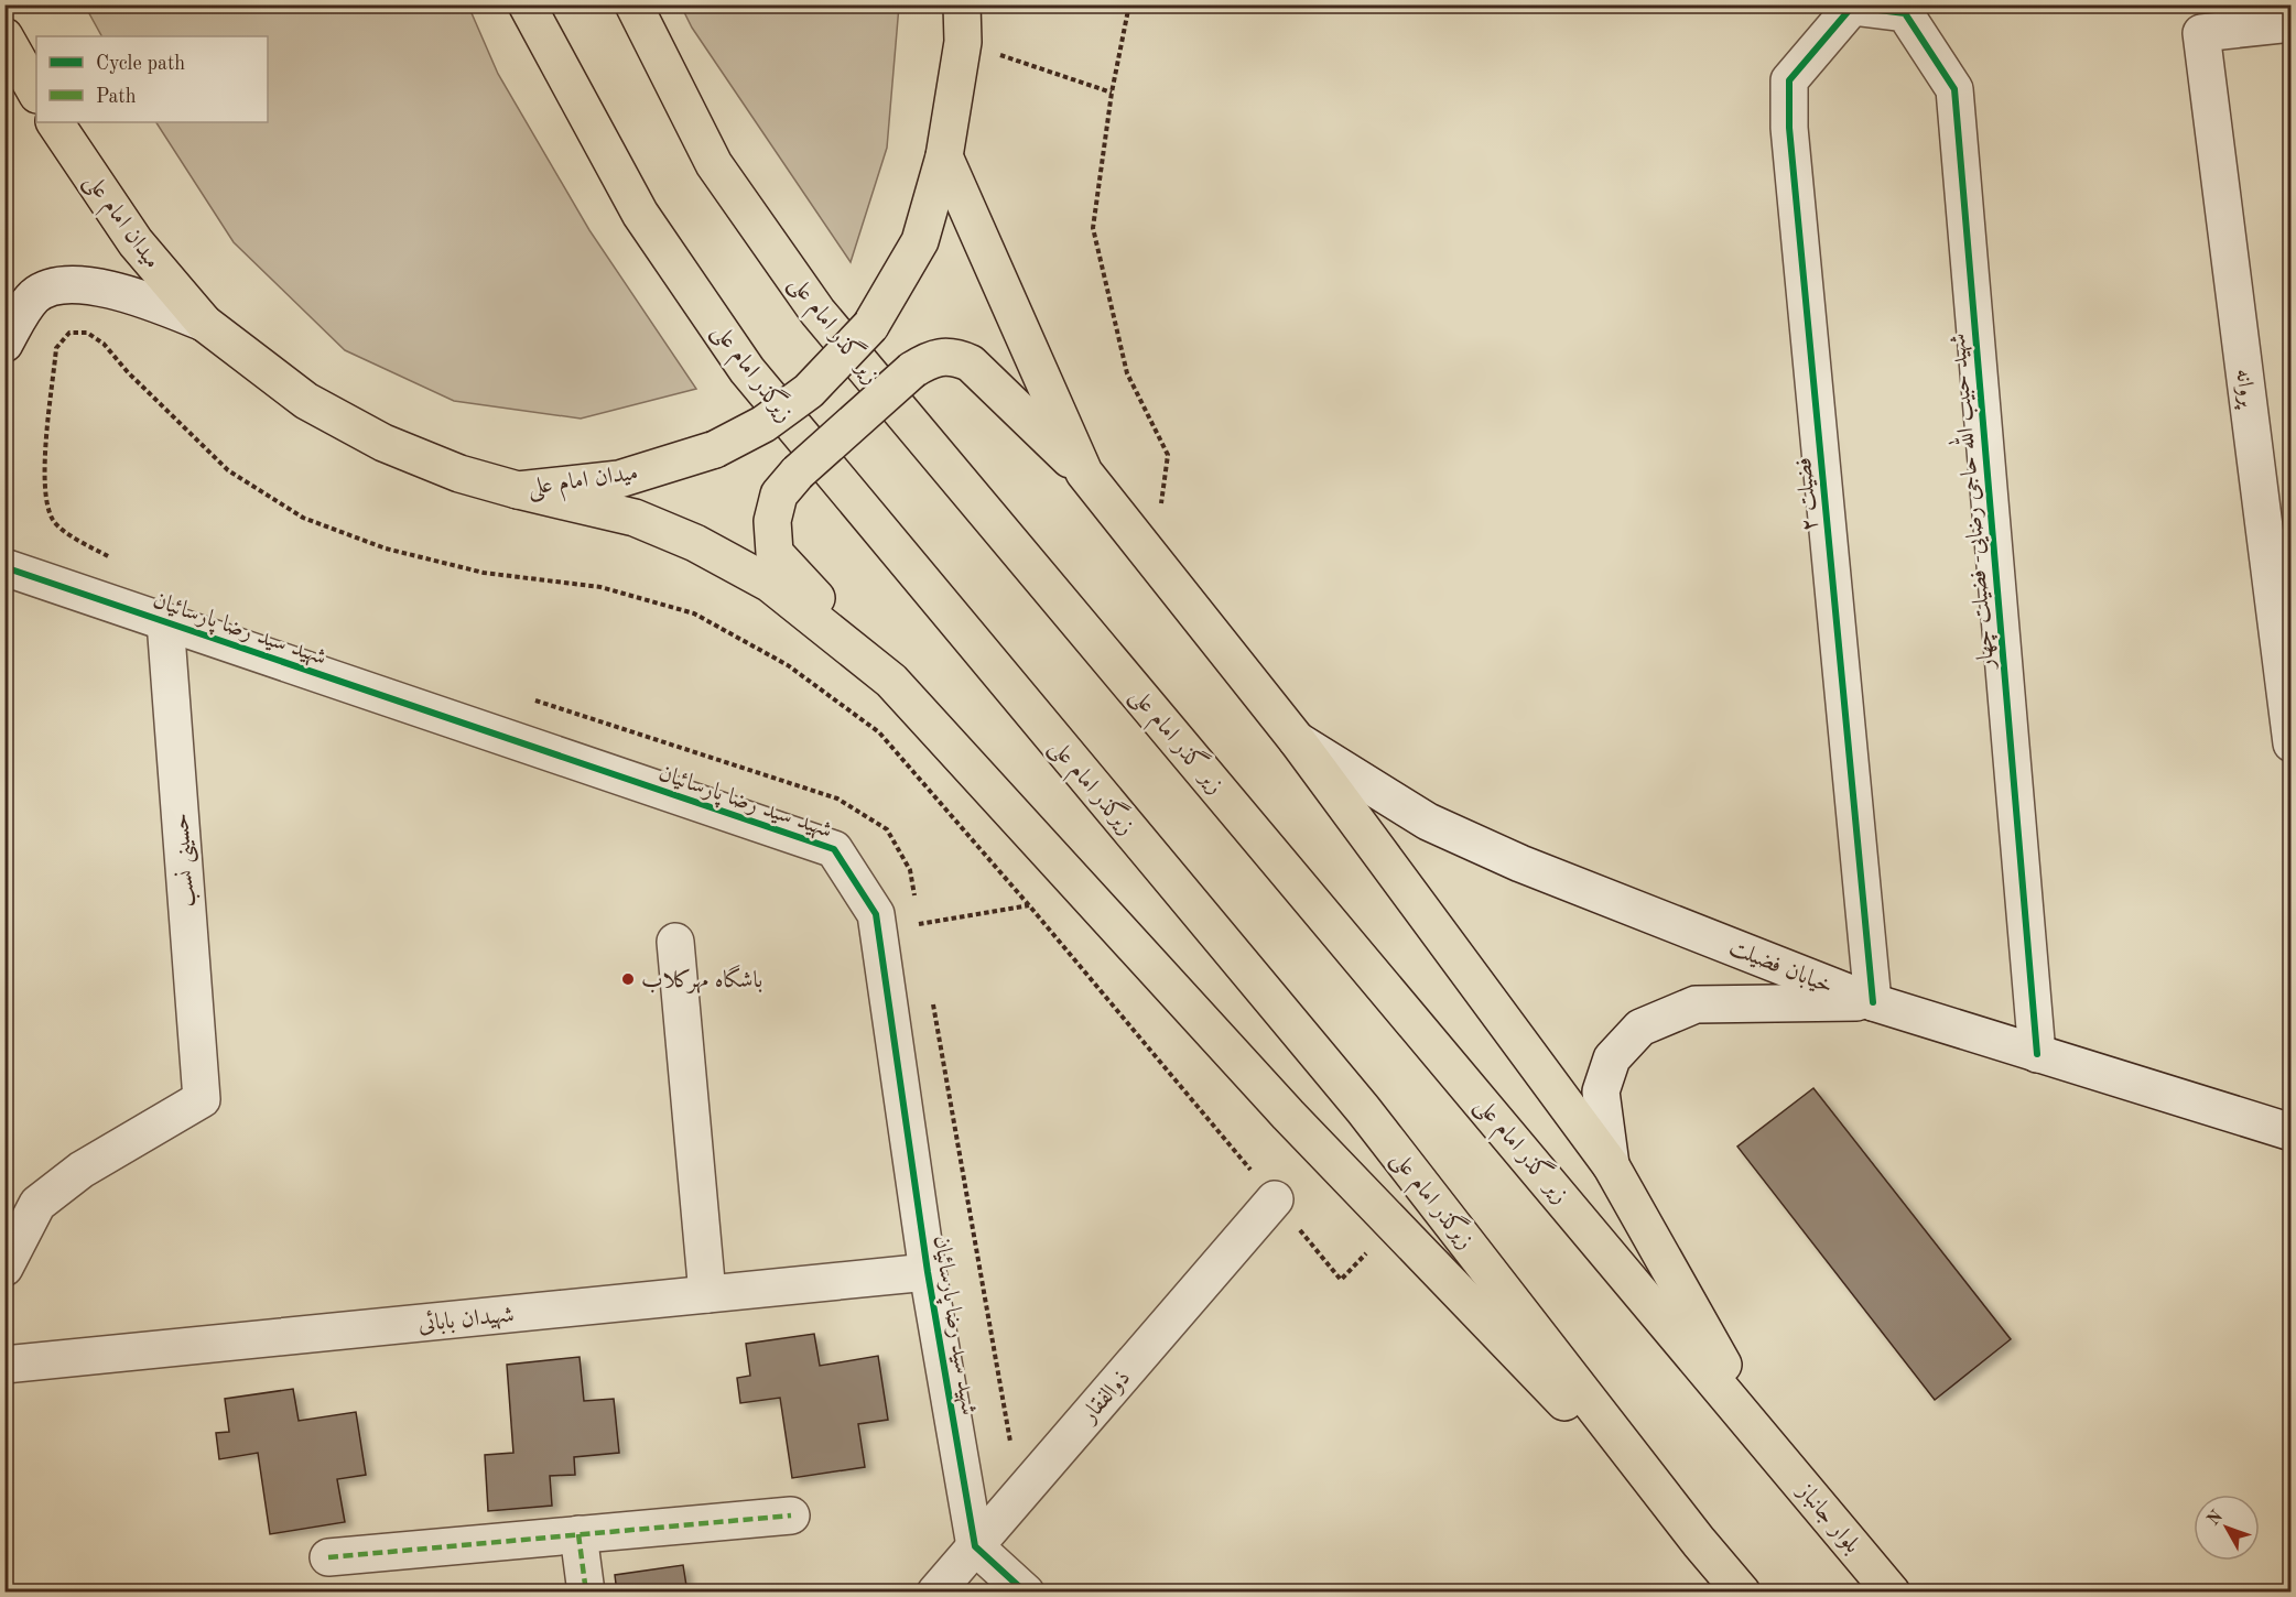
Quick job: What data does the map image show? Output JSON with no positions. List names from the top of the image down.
{
  "streets": {
    "main road": [
      "میدان امام علی",
      "زیر گذر امام علی",
      "زیرگذر امام علی",
      "بلوار جانباز"
    ],
    "street": [
      "پروانه",
      "فضیلت ۲",
      "شهید حبیب الله حاجی رضایی- فضیلت چهار",
      "شهید سید رضا پارسائیان",
      "حسینی نسب",
      "خیابان فضیلت",
      "شهیدان بابائی",
      "ذوالفقار"
    ]
  },
  "crossings": [
    ["زیر گذر امام علی", "بلوار جانباز"],
    ["فضیلت ۲", "شهید حبیب الله حاجی رضایی- فضیلت چهار"],
    ["فضیلت ۲", "خیابان فضیلت"],
    ["شهید حبیب الله حاجی رضایی- فضیلت چهار", "خیابان فضیلت"],
    ["شهید سید رضا پارسائیان", "حسینی نسب"],
    ["شهید سید رضا پارسائیان", "شهیدان بابائی"],
    ["شهید سید رضا پارسائیان", "ذوالفقار"]
  ],
  "places": ["باشگاه مهرکلاب"],
  "legend": ["Cycle path", "Path"],
  "north": "top left"
}
